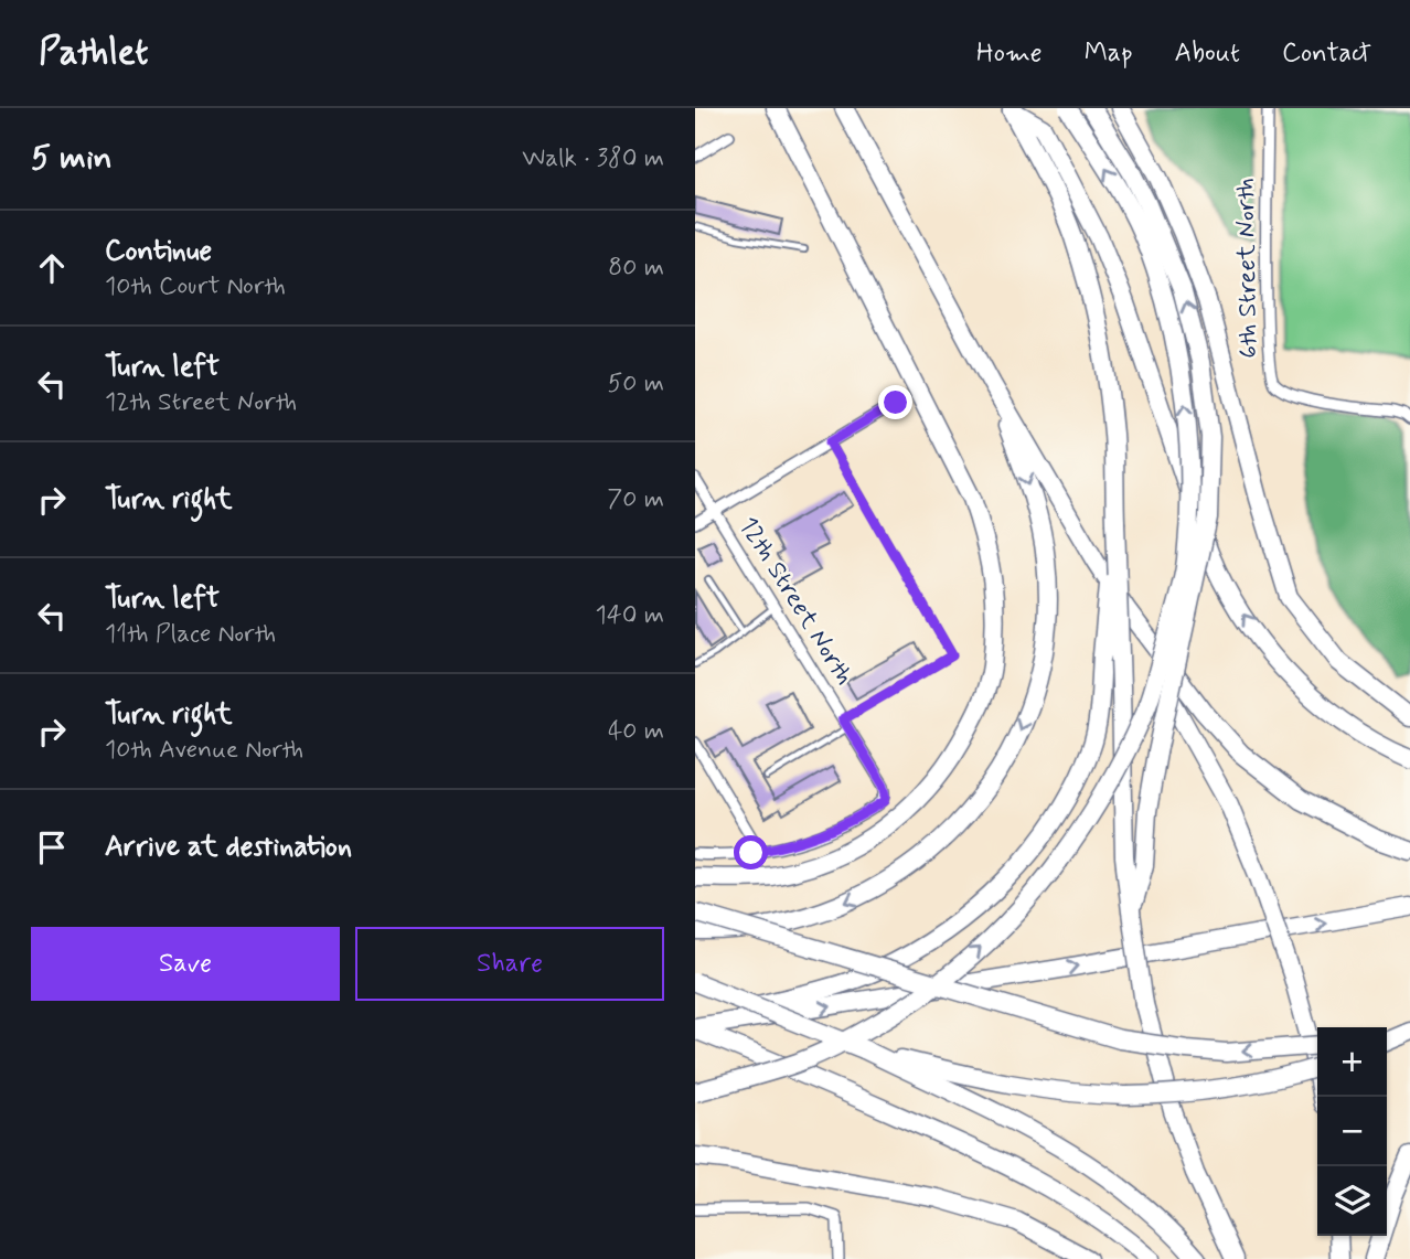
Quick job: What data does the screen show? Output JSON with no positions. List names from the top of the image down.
{
  "streets": {
    "street": ["6th Street North", "12th Street North"]
  },
  "page": {
    "header": "Pathlet",
    "nav": [
      "Home",
      "Map",
      "About",
      "Contact"
    ],
    "heading": ["5 min", "Walk · 380 m"],
    "list": [
      ["Continue", "10th Court North", "80 m"],
      ["Turn left", "12th Street North", "50 m"],
      ["Turn right", "70 m"],
      ["Turn left", "11th Place North", "140 m"],
      ["Turn right", "10th Avenue North", "40 m"],
      "Arrive at destination"
    ],
    "buttons": ["Save", "Share"],
    "map_buttons": ["+", "−"]
  }
}
